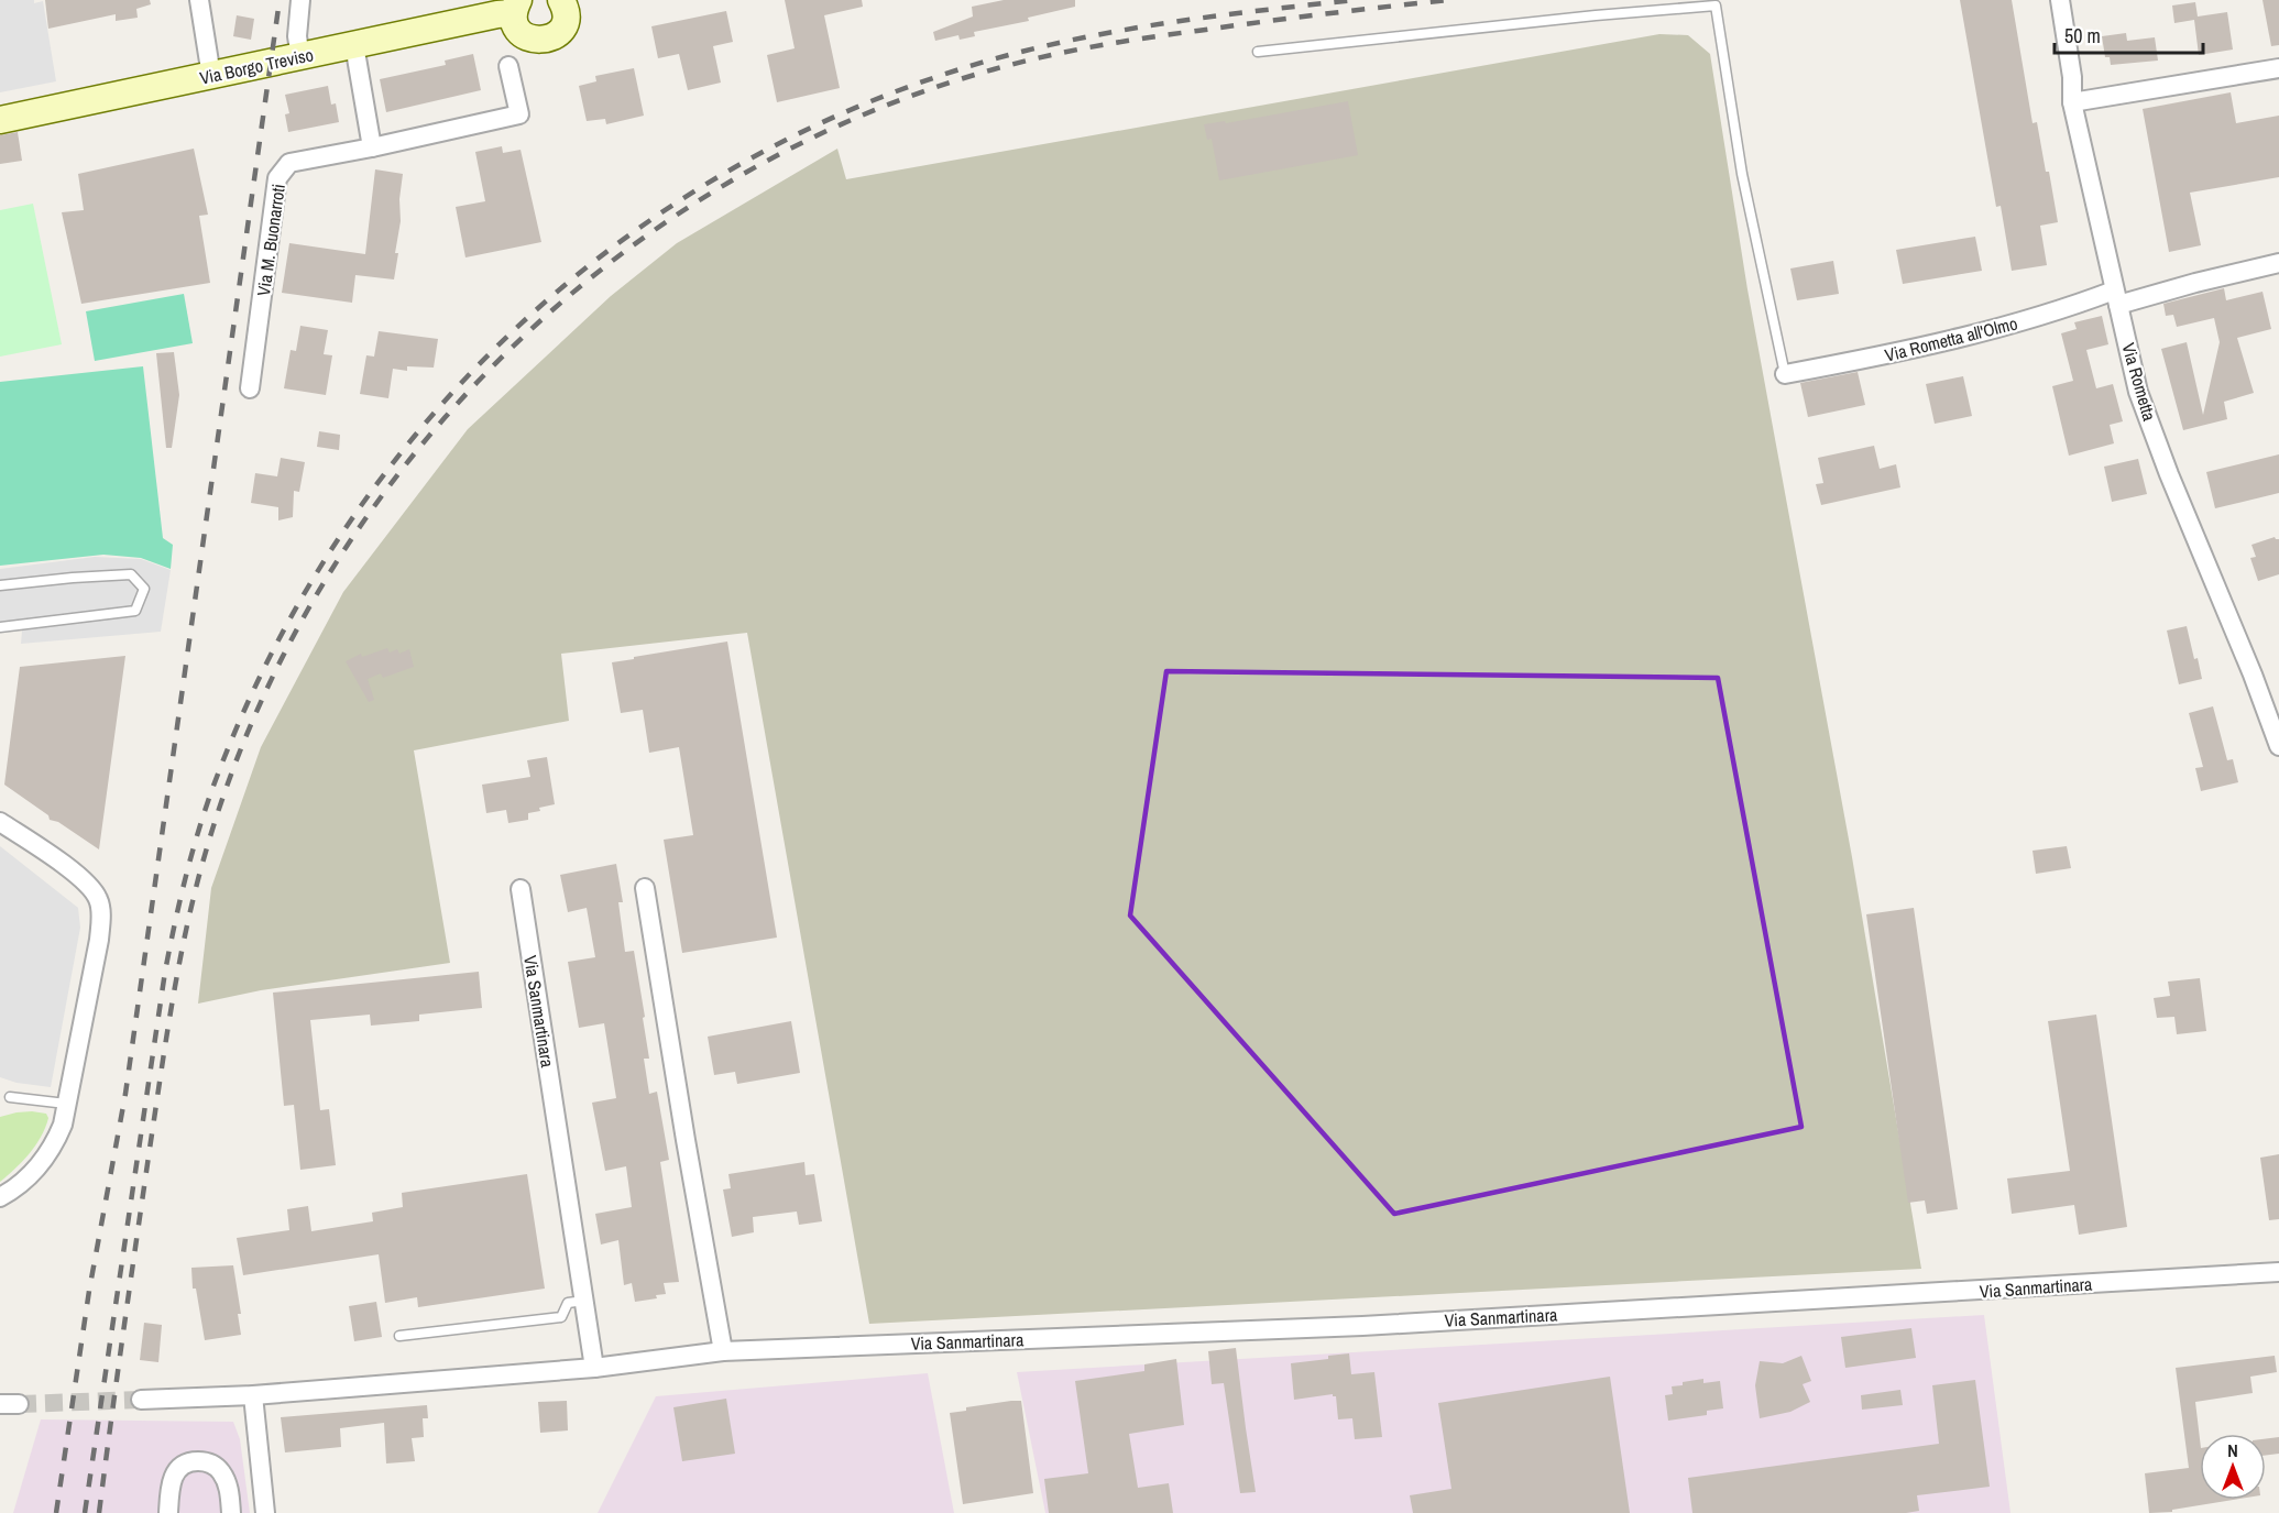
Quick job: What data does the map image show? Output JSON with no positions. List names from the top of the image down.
{
  "streets": {
    "street": [
      "Via Borgo Treviso",
      "Via M. Buonarroti",
      "Via Rometta all'Olmo",
      "Via Rometta",
      "Via Sanmartinara"
    ]
  },
  "crossings": [
    ["Via Rometta all'Olmo", "Via Rometta"]
  ],
  "scale_bar": "50 m",
  "north": "top"
}
